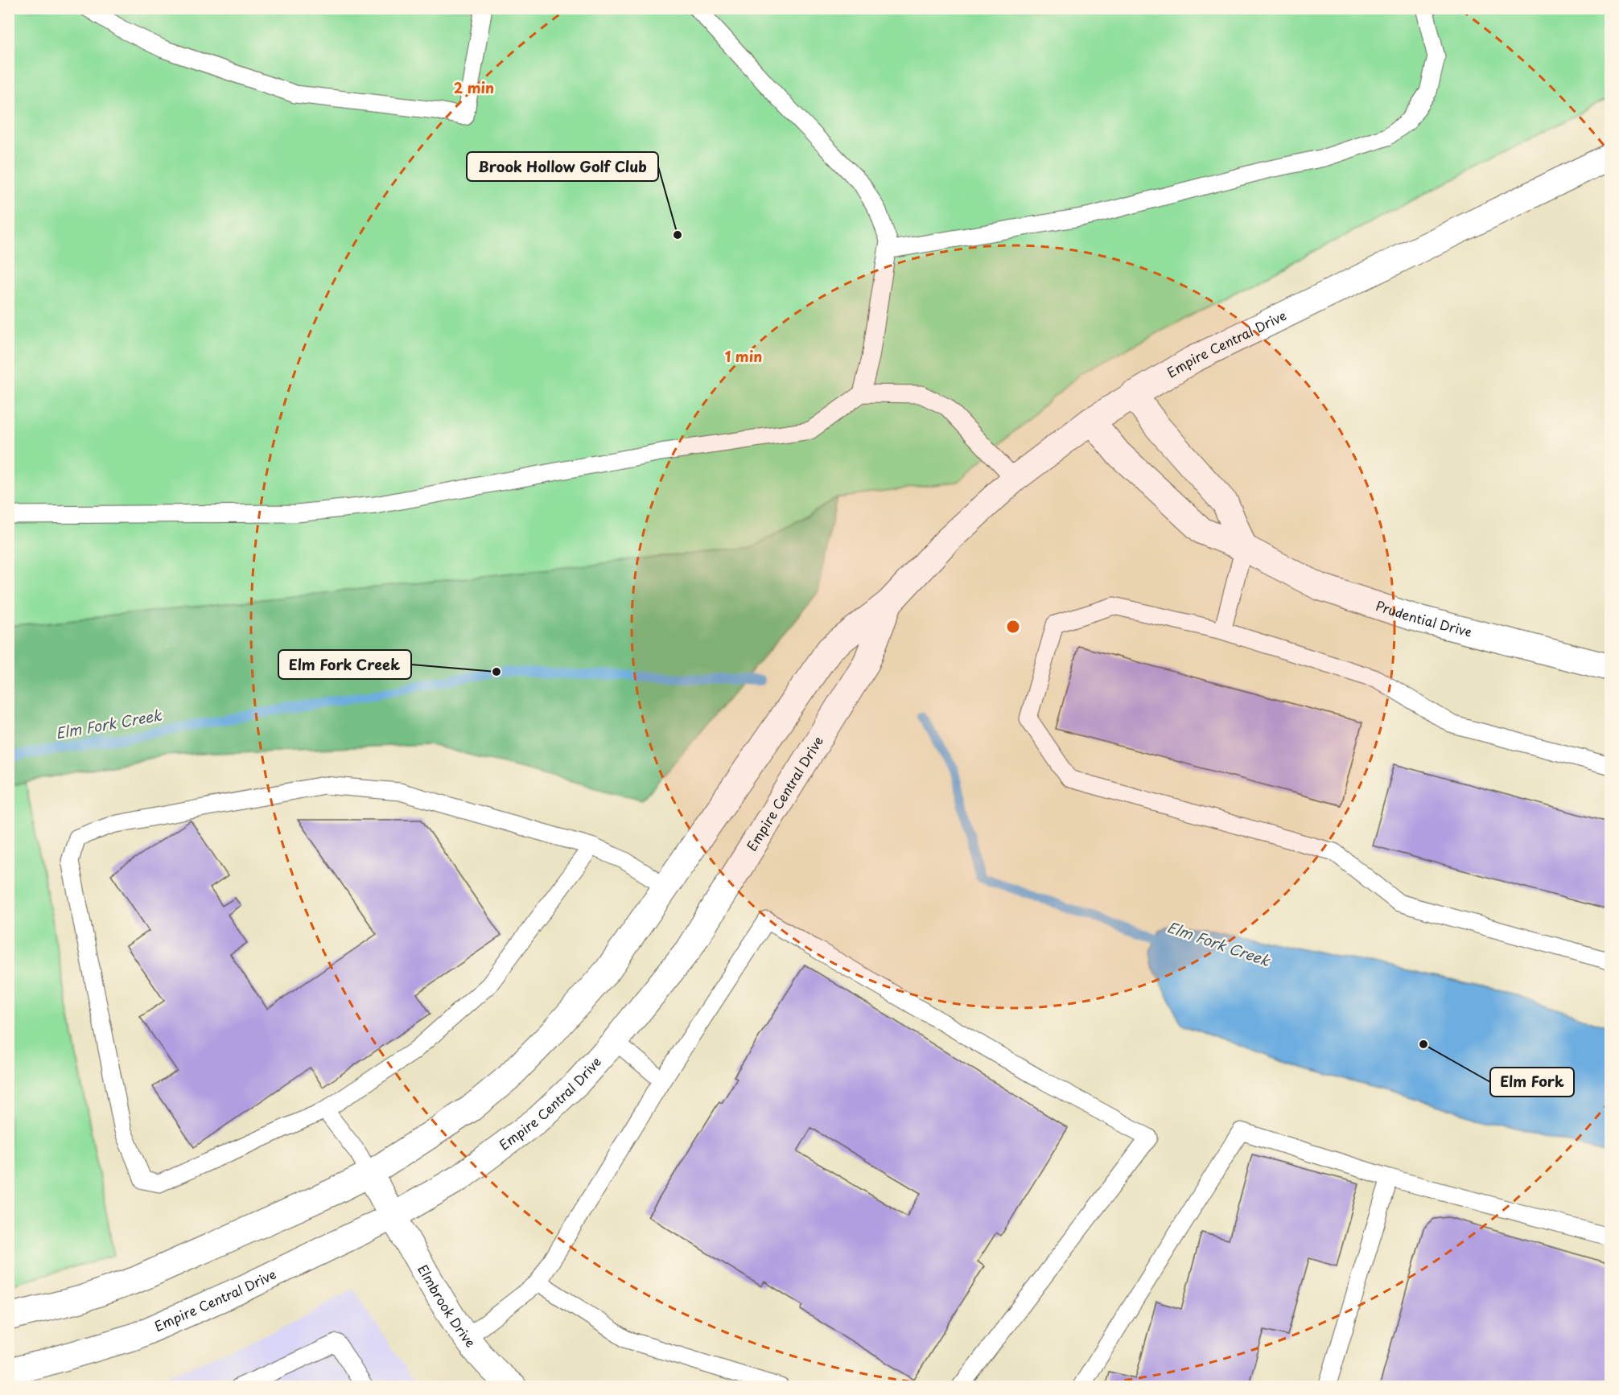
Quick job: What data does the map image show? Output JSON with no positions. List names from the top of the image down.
{
  "streets": {
    "street": ["Empire Central Drive", "Prudential Drive", "Elmbrook Drive"]
  },
  "crossings": [
    ["Empire Central Drive", "Prudential Drive"],
    ["Empire Central Drive", "Elmbrook Drive"]
  ],
  "water": ["Elm Fork Creek"],
  "places": ["Brook Hollow Golf Club", "Elm Fork Creek", "Elm Fork"],
  "rings": ["2 min", "1 min"]
}
